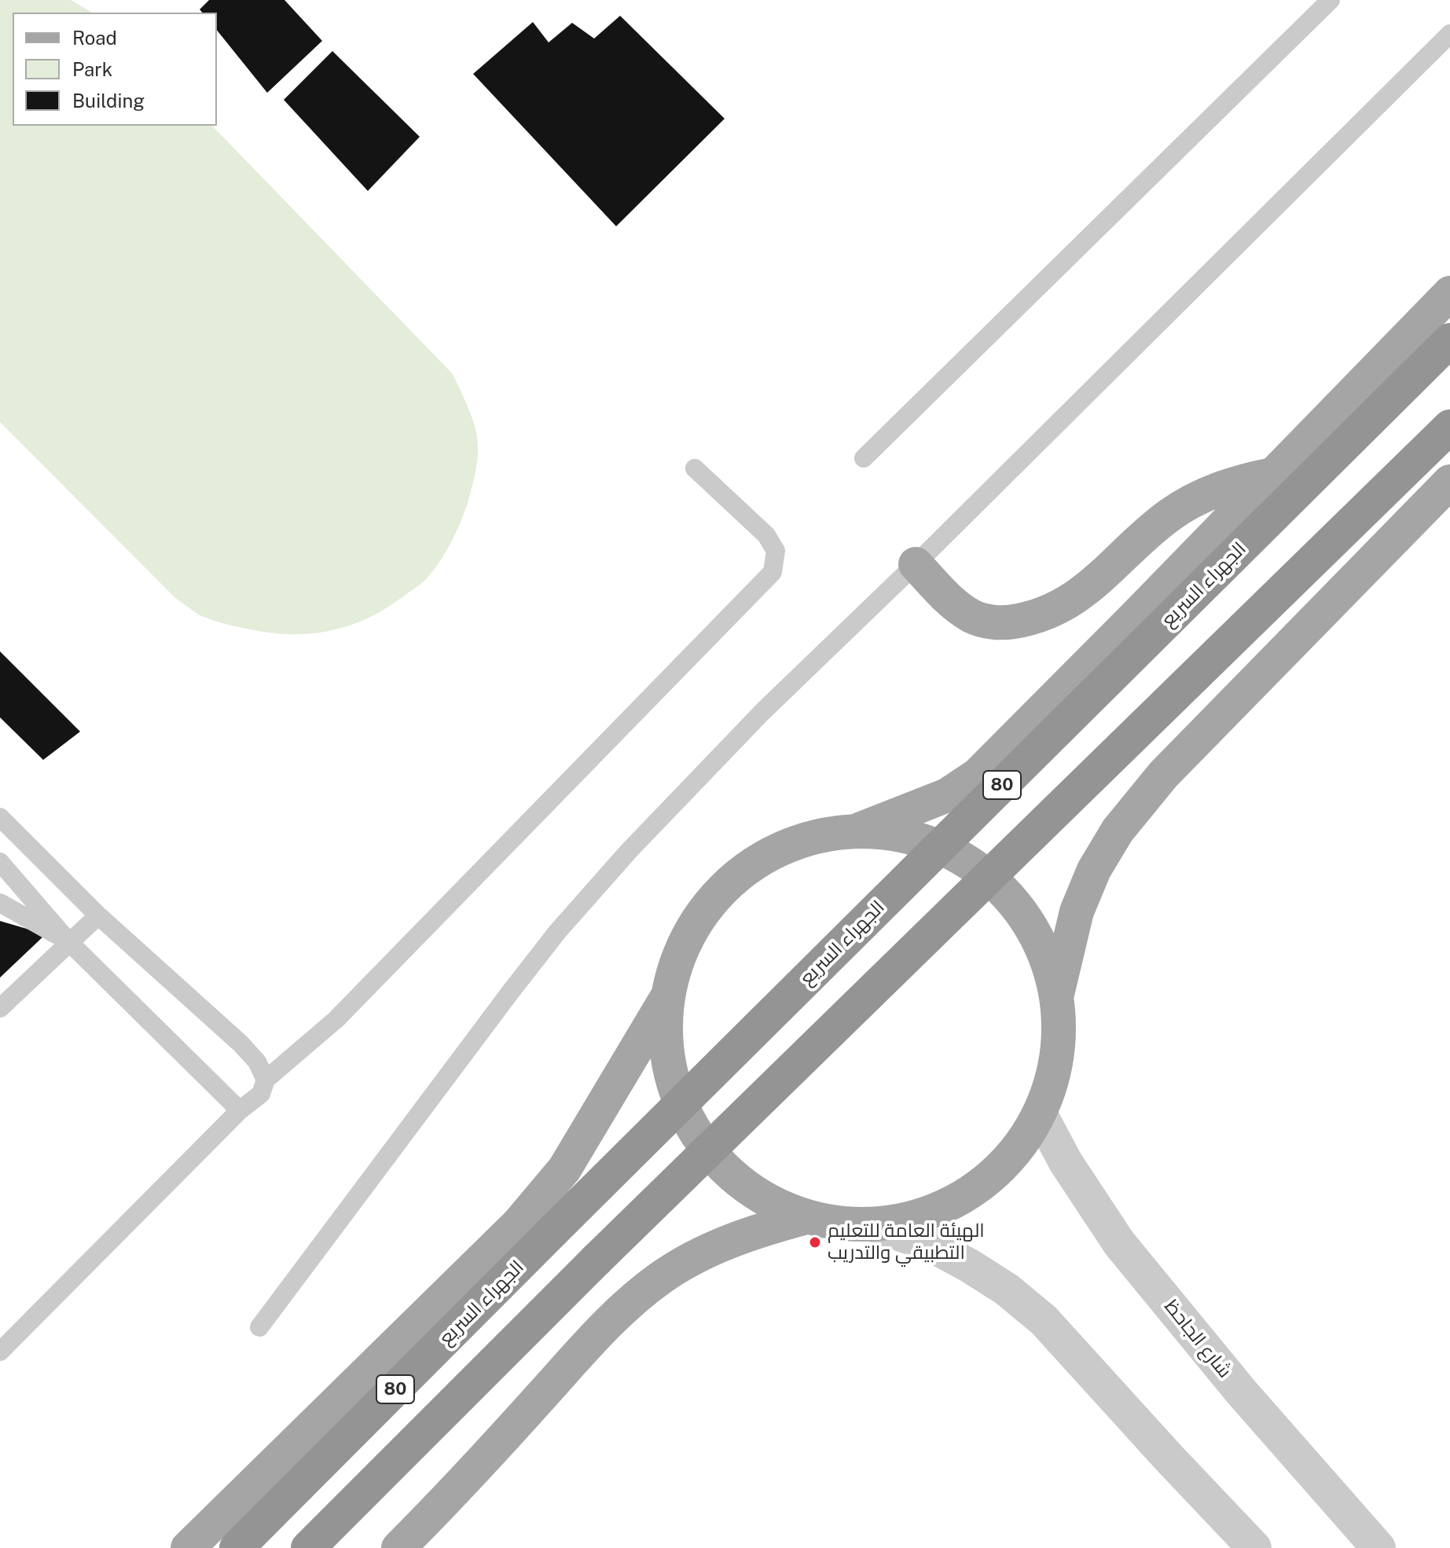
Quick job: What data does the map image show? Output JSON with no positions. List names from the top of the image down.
{
  "streets": {
    "highway": ["الجهراء السريع", "80"],
    "street": ["شارع الجاحظ"]
  },
  "places": ["الهيئة العامة للتعليم التطبيقي والتدريب"],
  "legend": ["Road", "Park", "Building"]
}
